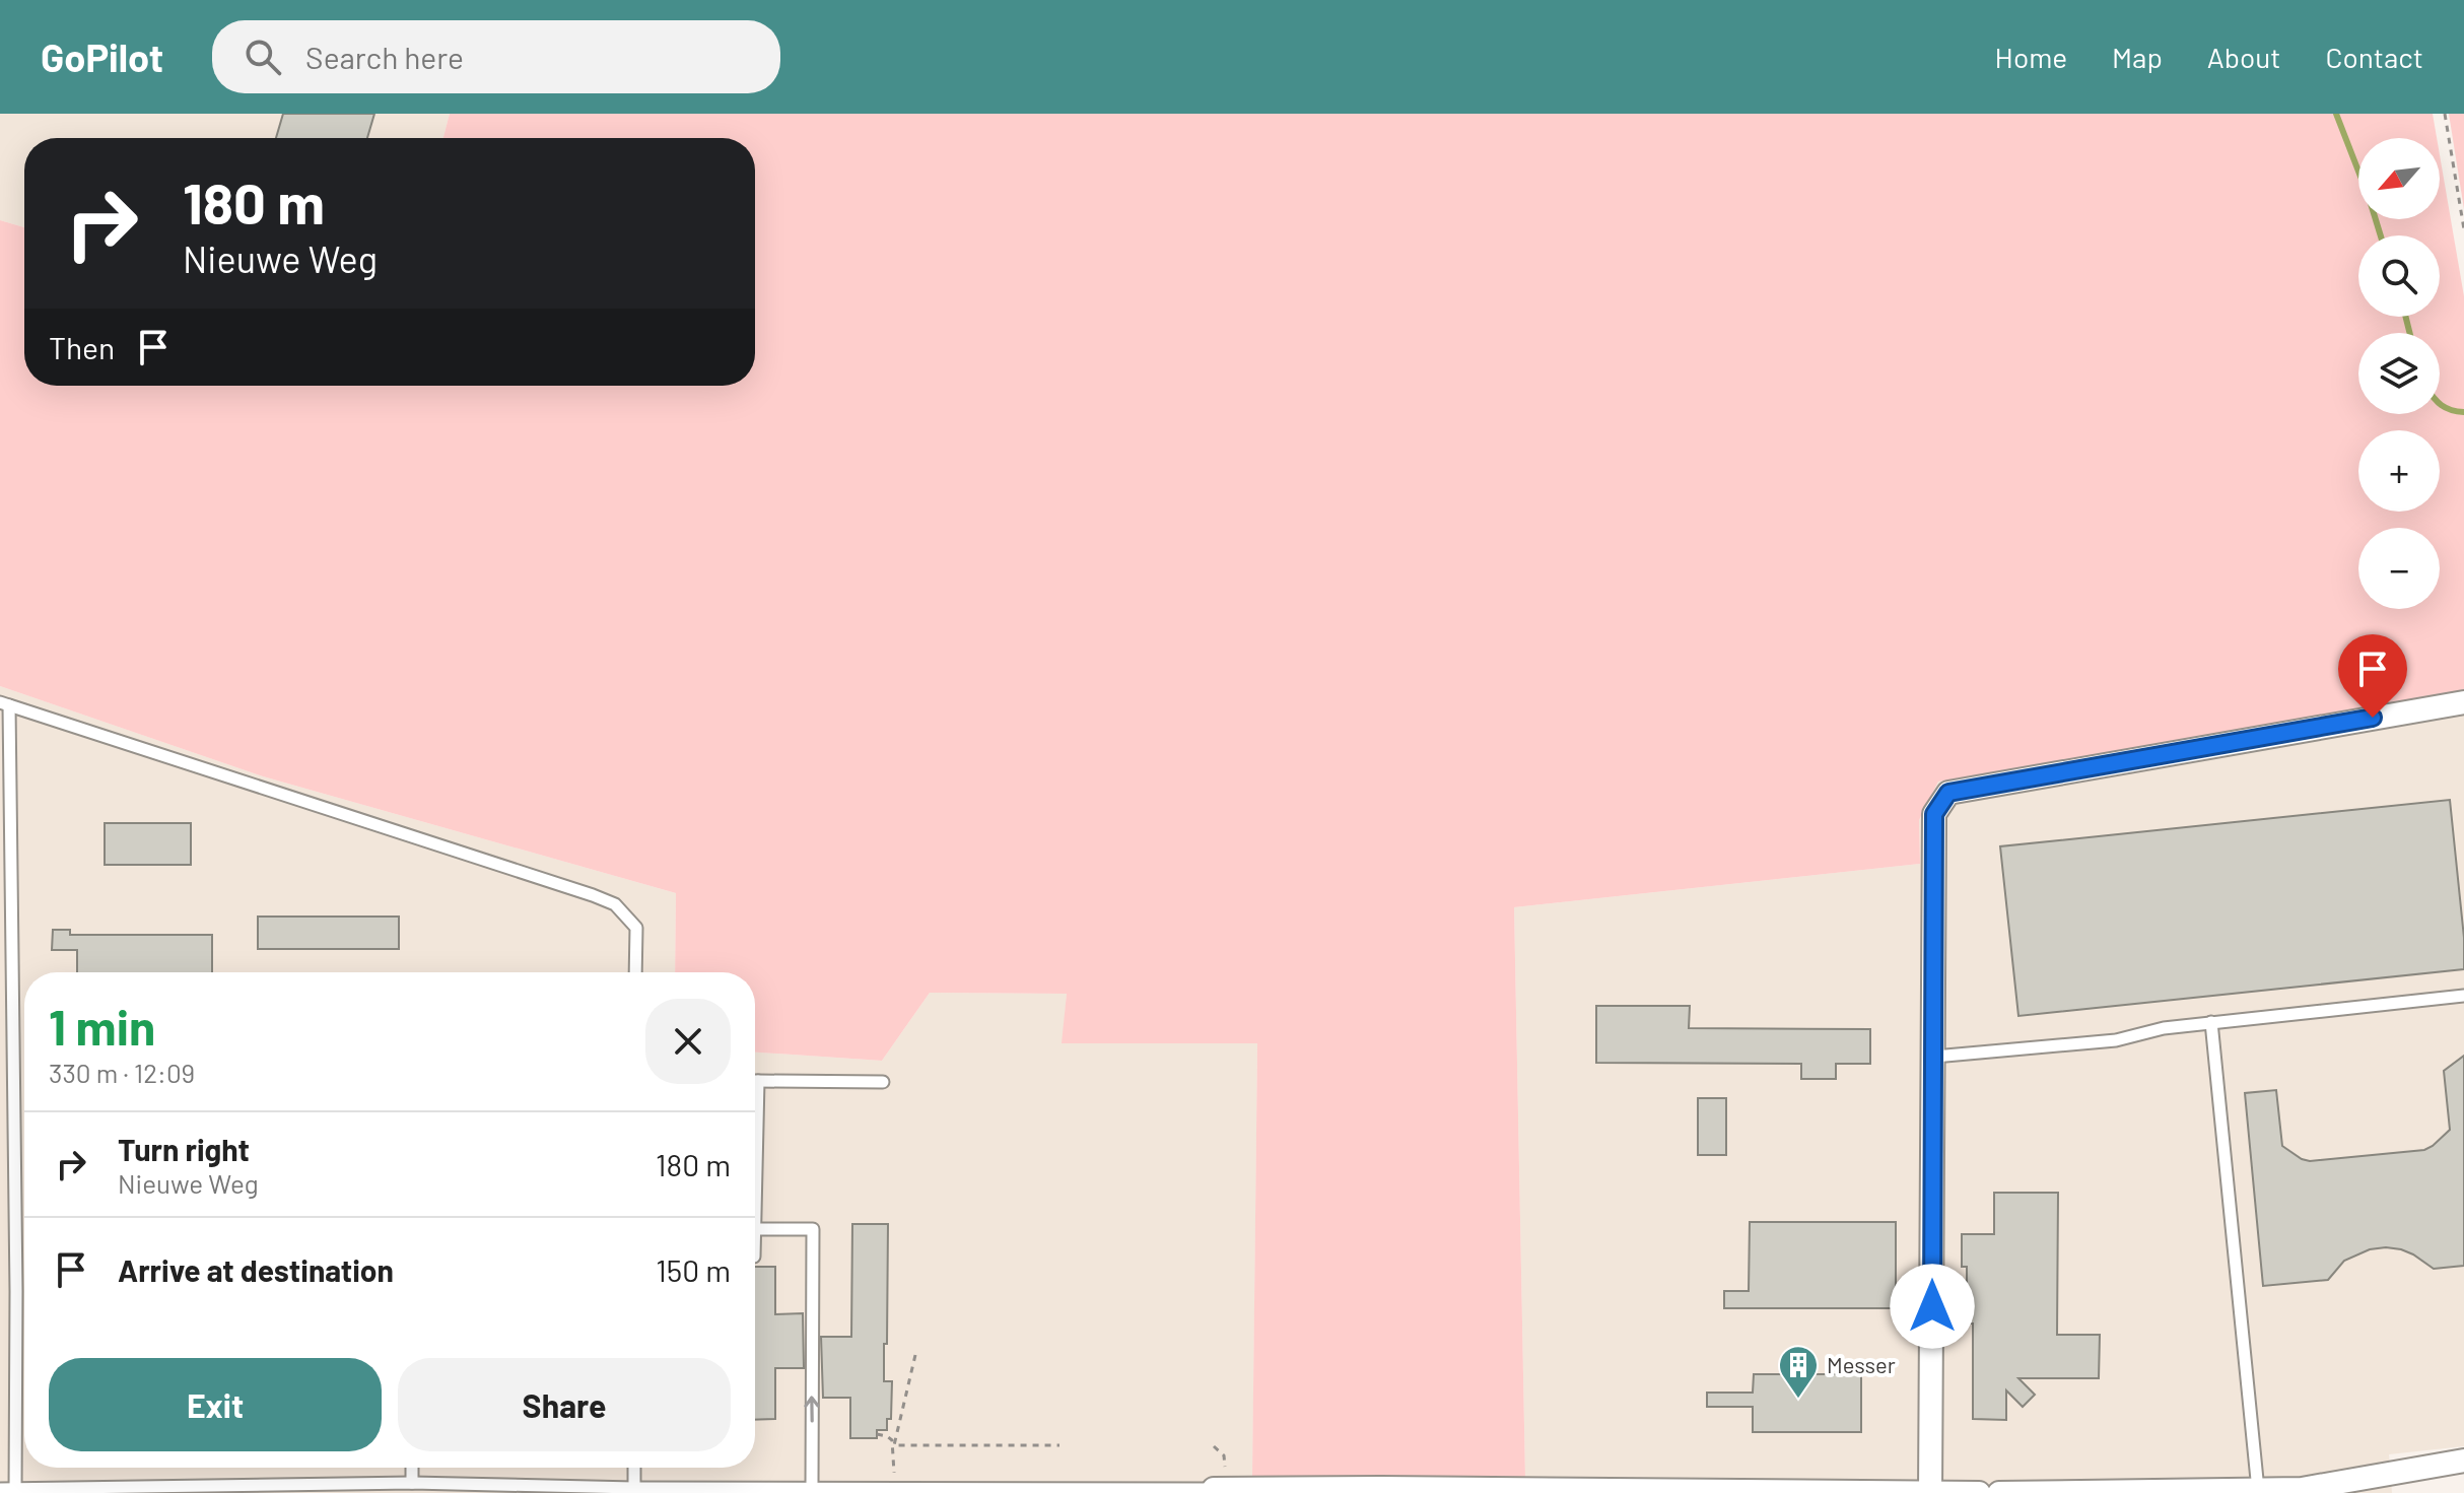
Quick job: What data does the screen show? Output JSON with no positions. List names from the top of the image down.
{
  "places": {
    "building": ["Messer"]
  },
  "north": "bottom left",
  "page": {
    "header": "GoPilot",
    "search": "Search here",
    "nav": [
      "Home",
      "Map",
      "About",
      "Contact"
    ],
    "map_buttons": ["+", "−"],
    "turn": ["180 m", "Nieuwe Weg"],
    "then": "Then",
    "heading": ["1 min", "330 m · 12:09"],
    "list": [
      {
        "name": "Turn right",
        "note": "Nieuwe Weg",
        "value": "180 m"
      },
      {
        "name": "Arrive at destination",
        "value": "150 m"
      }
    ],
    "buttons": ["Exit", "Share"]
  }
}
